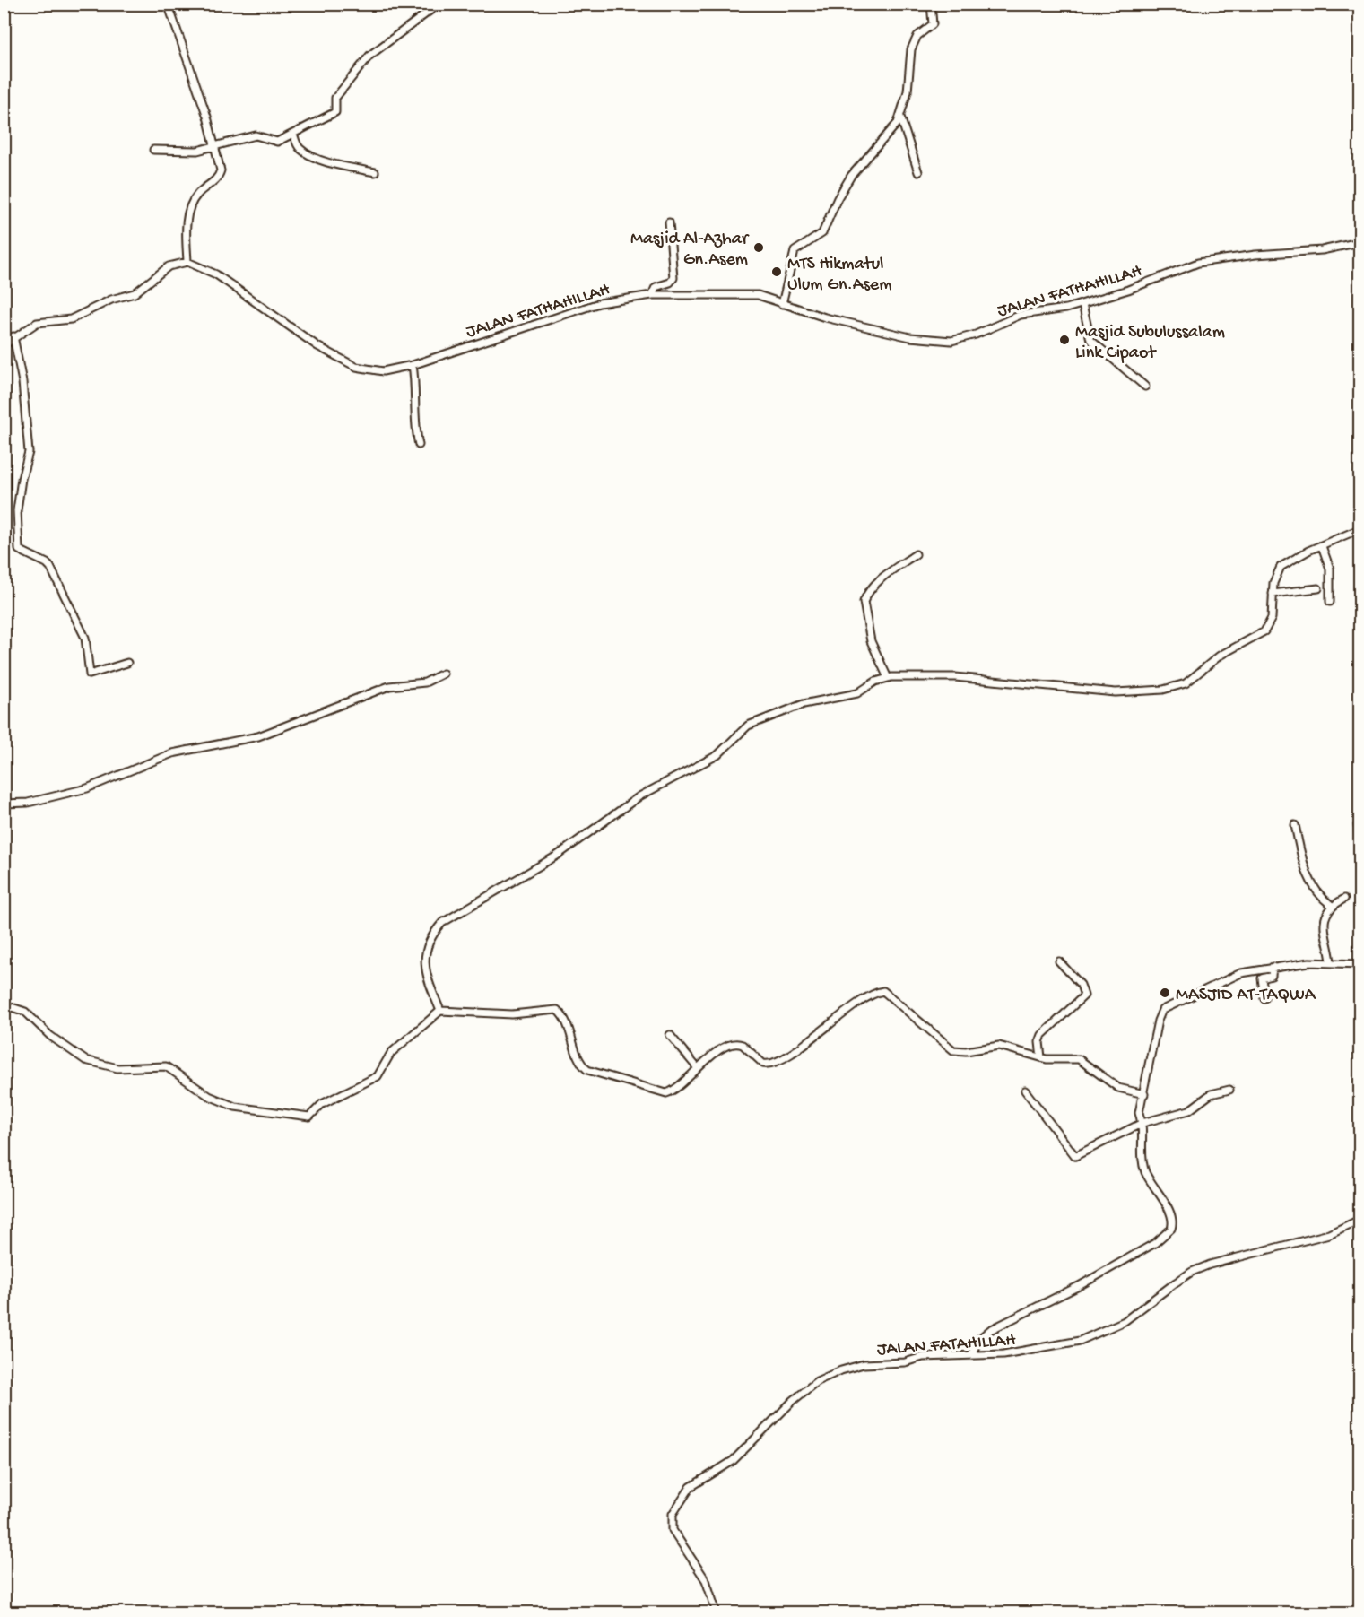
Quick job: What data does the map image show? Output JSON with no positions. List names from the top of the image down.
{
  "streets": {
    "street": ["JALAN FATHAHILLAH", "JALAN FATAHILLAH"]
  },
  "places": [
    "Masjid Al-Azhar Gn.Asem",
    "MTS Hikmatul Ulum Gn.Asem",
    "Masjid Subulussalam Link Cipaot",
    "MASJID AT-TAQWA"
  ]
}
